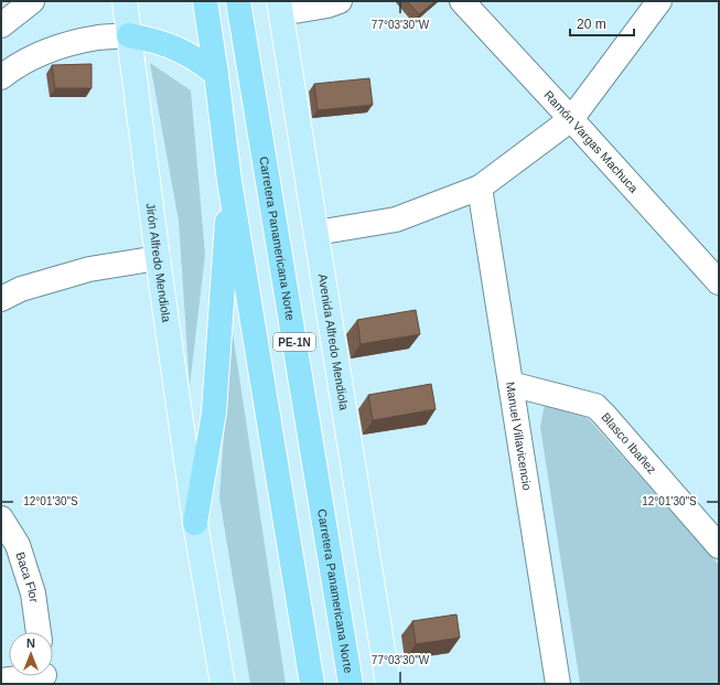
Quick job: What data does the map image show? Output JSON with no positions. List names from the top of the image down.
{
  "streets": {
    "highway": ["Carretera Panamericana Norte", "PE-1N"],
    "main road": ["Jirón Alfredo Mendiola", "Avenida Alfredo Mendiola"],
    "street": [
      "Ramón Vargas Machuca",
      "Manuel Villavicencio",
      "Blasco Ibañez",
      "Baca Flor"
    ]
  },
  "crossings": [
    ["Manuel Villavicencio", "Blasco Ibañez"]
  ],
  "scale_bar": "20 m",
  "north": "top",
  "coordinates": ["77°03'30\"W", "12°01'30\"S"]
}
